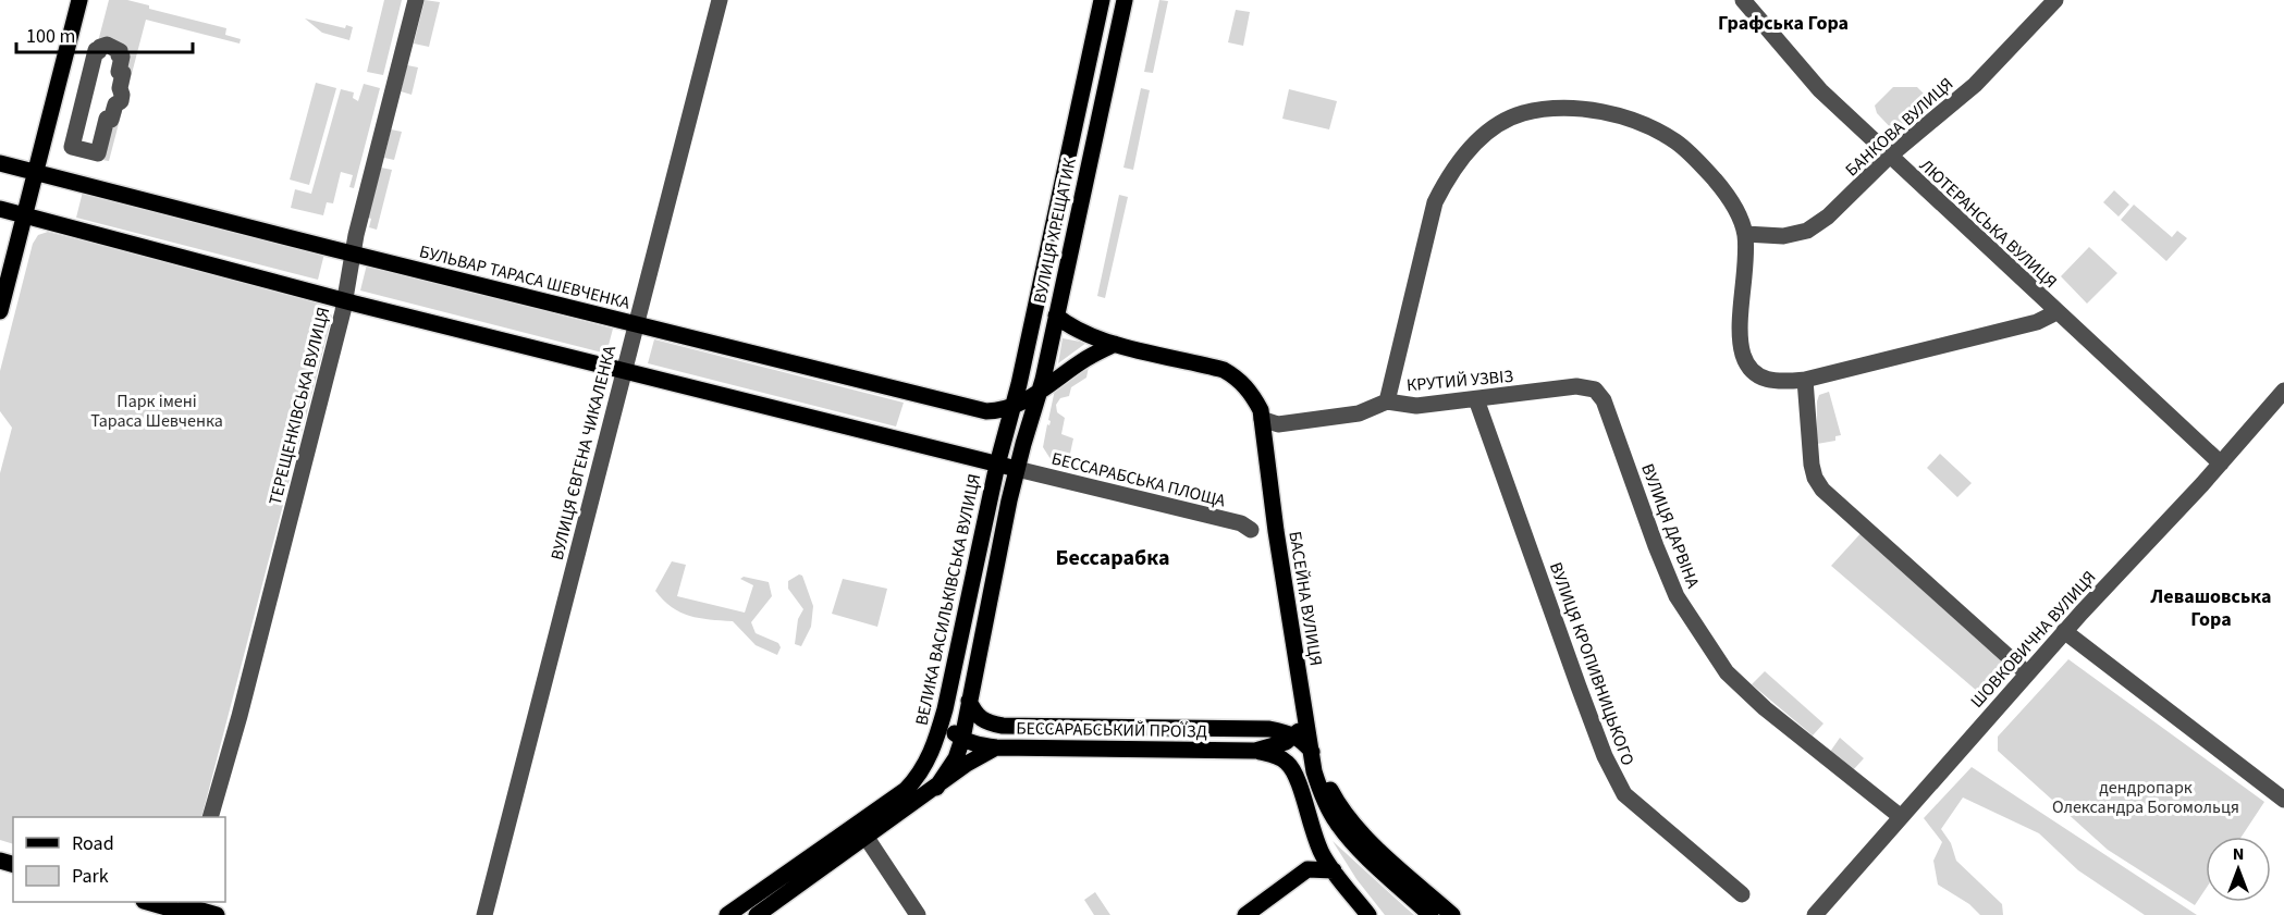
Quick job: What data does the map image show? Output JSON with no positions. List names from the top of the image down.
{
  "streets": {
    "main road": [
      "ВУЛИЦЯ ХРЕЩАТИК",
      "БУЛЬВАР ТАРАСА ШЕВЧЕНКА",
      "БАСЕЙНА ВУЛИЦЯ",
      "ВЕЛИКА ВАСИЛЬКІВСЬКА ВУЛИЦЯ",
      "БЕССАРАБСЬКИЙ ПРОЇЗД"
    ],
    "street": [
      "БАНКОВА ВУЛИЦЯ",
      "ЛЮТЕРАНСЬКА ВУЛИЦЯ",
      "КРУТИЙ УЗВІЗ",
      "ТЕРЕЩЕНКІВСЬКА ВУЛИЦЯ",
      "ВУЛИЦЯ ЄВГЕНА ЧИКАЛЕНКА",
      "БЕССАРАБСЬКА ПЛОЩА",
      "ВУЛИЦЯ ДАРВІНА",
      "ШОВКОВИЧНА ВУЛИЦЯ",
      "ВУЛИЦЯ КРОПИВНИЦЬКОГО"
    ]
  },
  "crossings": [
    ["БАНКОВА ВУЛИЦЯ", "ЛЮТЕРАНСЬКА ВУЛИЦЯ"],
    ["ЛЮТЕРАНСЬКА ВУЛИЦЯ", "ШОВКОВИЧНА ВУЛИЦЯ"],
    ["ВУЛИЦЯ ХРЕЩАТИК", "БУЛЬВАР ТАРАСА ШЕВЧЕНКА"],
    ["ВУЛИЦЯ ХРЕЩАТИК", "БЕССАРАБСЬКА ПЛОЩА"],
    ["ВУЛИЦЯ ХРЕЩАТИК", "ВЕЛИКА ВАСИЛЬКІВСЬКА ВУЛИЦЯ"],
    ["БУЛЬВАР ТАРАСА ШЕВЧЕНКА", "ТЕРЕЩЕНКІВСЬКА ВУЛИЦЯ"],
    ["БУЛЬВАР ТАРАСА ШЕВЧЕНКА", "ВУЛИЦЯ ЄВГЕНА ЧИКАЛЕНКА"],
    ["КРУТИЙ УЗВІЗ", "ВУЛИЦЯ ДАРВІНА"],
    ["КРУТИЙ УЗВІЗ", "БАСЕЙНА ВУЛИЦЯ"],
    ["КРУТИЙ УЗВІЗ", "ВУЛИЦЯ КРОПИВНИЦЬКОГО"],
    ["ВУЛИЦЯ ДАРВІНА", "ШОВКОВИЧНА ВУЛИЦЯ"],
    ["БАСЕЙНА ВУЛИЦЯ", "БЕССАРАБСЬКИЙ ПРОЇЗД"]
  ],
  "districts": ["Графська Гора", "Бессарабка", "Левашовська Гора"],
  "parks": ["Парк імені Тараса Шевченка", "дендропарк Олександра Богомольця"],
  "legend": ["Road", "Park"],
  "scale_bar": "100 m",
  "north": "top"
}
